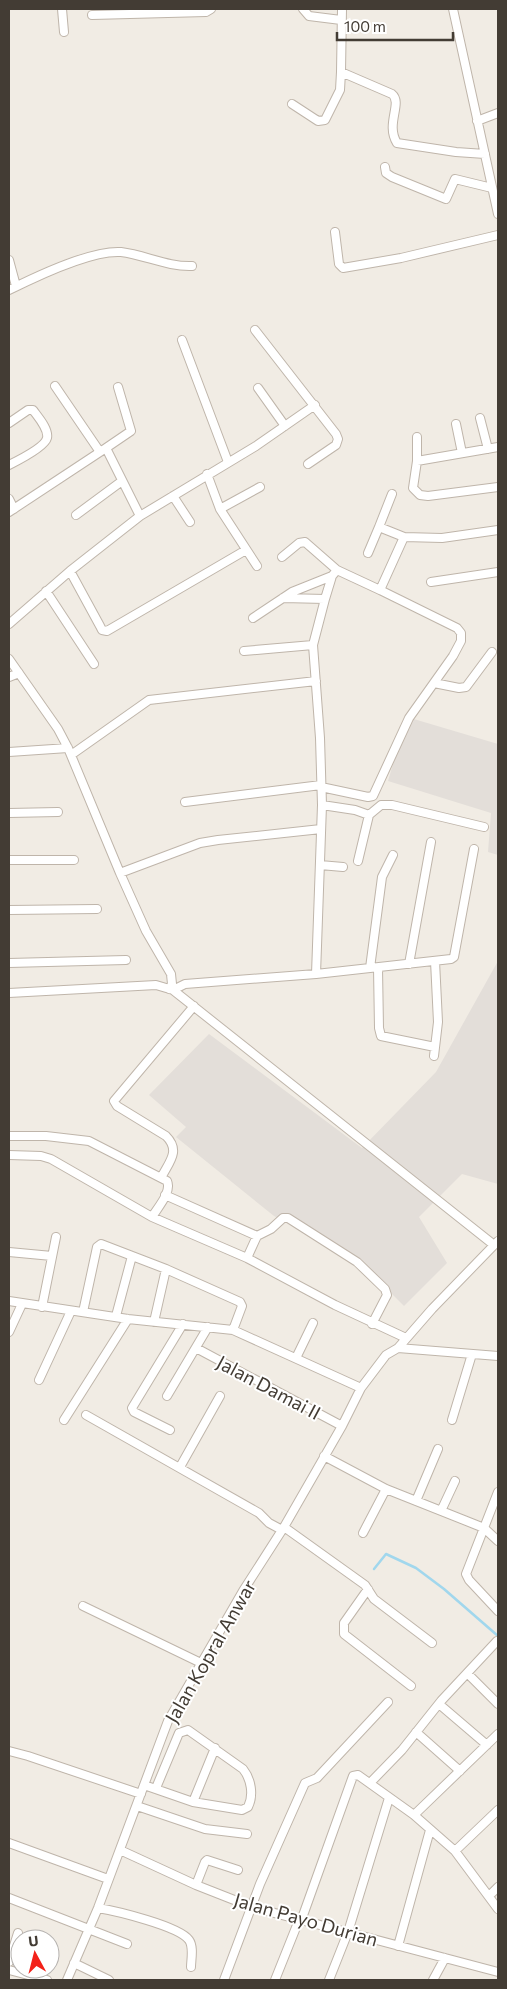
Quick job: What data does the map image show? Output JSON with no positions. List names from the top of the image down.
{
  "streets": {
    "street": ["Jalan Damai II", "Jalan Kopral Anwar", "Jalan Payo Durian"]
  },
  "crossings": [
    ["Jalan Damai II", "Jalan Kopral Anwar"],
    ["Jalan Kopral Anwar", "Jalan Payo Durian"]
  ],
  "scale_bar": "100 m",
  "north": "top"
}
